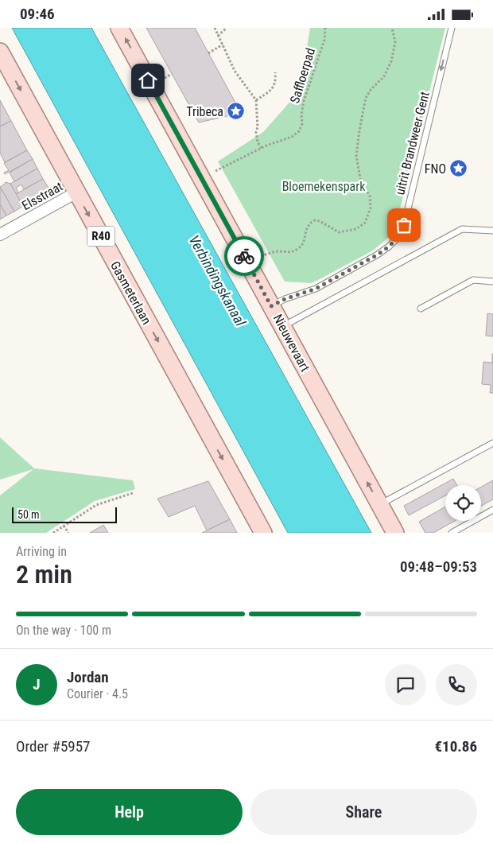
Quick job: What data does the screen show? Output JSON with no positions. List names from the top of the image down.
{
  "streets": {
    "main road": ["R40", "Gasmeterlaan", "Nieuwevaart"],
    "street": ["Elsstraat"],
    "lane": ["uitrit Brandweer Gent"],
    "path": ["Saffloerpad"]
  },
  "crossings": [
    ["uitrit Brandweer Gent", "Nieuwevaart"],
    ["Elsstraat", "Gasmeterlaan"]
  ],
  "one_way": ["uitrit Brandweer Gent", "Gasmeterlaan", "Nieuwevaart"],
  "water": ["Verbindingskanaal"],
  "parks": ["Bloemekenspark"],
  "places": {
    "place": ["Tribeca", "FNO"]
  },
  "scale_bar": "50 m",
  "page": {
    "status": "09:46",
    "scale": "50 m",
    "heading": ["2 min", "Arriving in", "09:48–09:53"],
    "panel": [
      "Jordan",
      "Courier · 4.5",
      "Order #5957",
      "€10.86"
    ],
    "bar": "On the way · 100 m",
    "round": "J",
    "buttons": ["Help", "Share"]
  }
}
